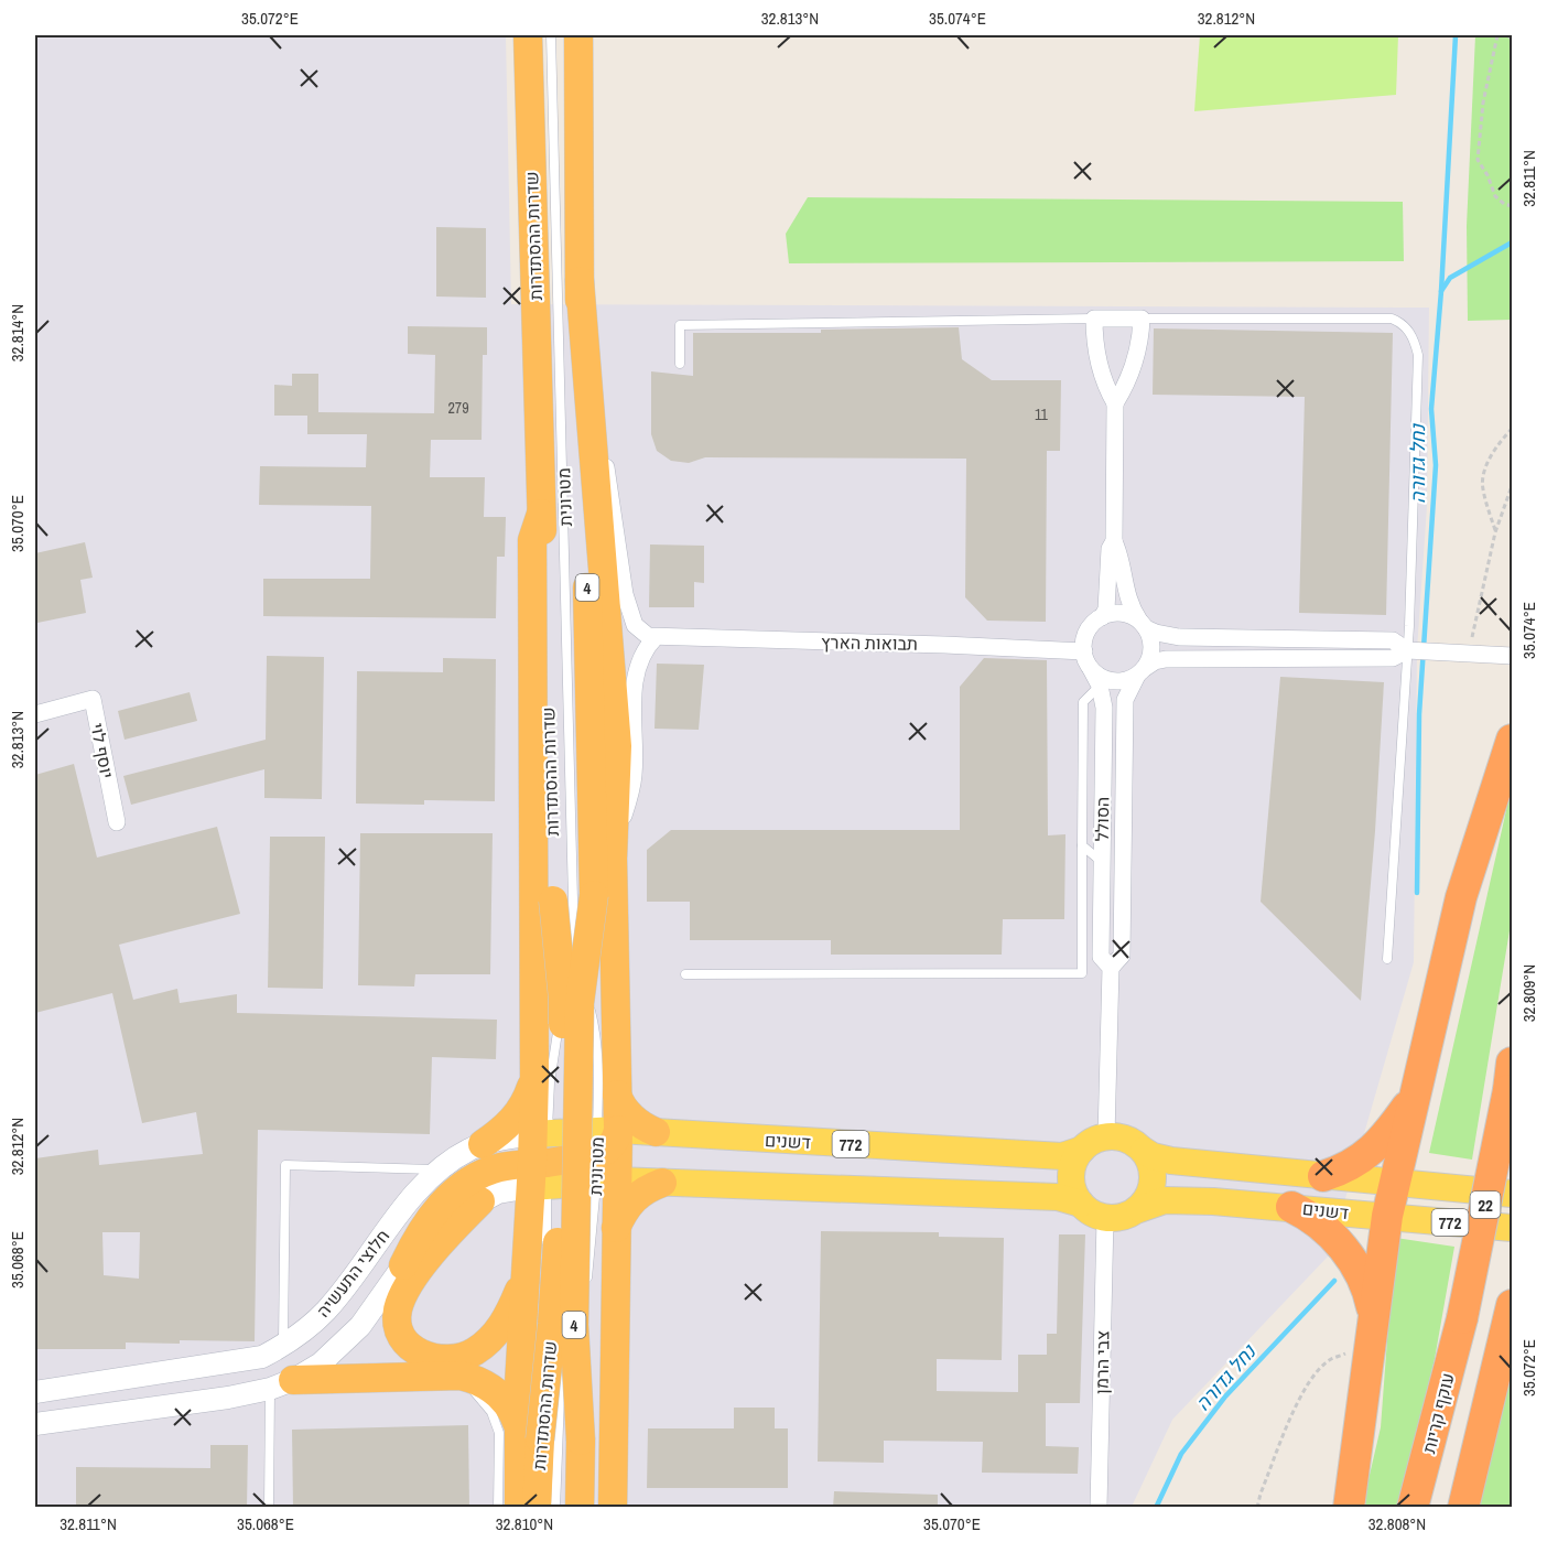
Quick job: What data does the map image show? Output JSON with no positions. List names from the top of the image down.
{
  "streets": {
    "highway": [
      "שדרות ההסתדרות",
      "4",
      "22",
      "עוקף קריות"
    ],
    "main road": ["דשנים", "772"],
    "street": [
      "תבואות הארץ",
      "יוסף לוי",
      "הסולל",
      "חלוצי התעשיה",
      "צבי הרמן"
    ],
    "lane": ["מטרונית"]
  },
  "crossings": [
    ["מטרונית", "דשנים"],
    ["תבואות הארץ", "הסולל"],
    ["הסולל", "דשנים"],
    ["הסולל", "צבי הרמן"],
    ["דשנים", "צבי הרמן"]
  ],
  "water": ["נחל גדורה"],
  "house_numbers": ["279", "11"],
  "coordinates": [
    "35.072°E",
    "32.813°N",
    "35.074°E",
    "32.812°N",
    "32.811°N",
    "32.814°N",
    "35.070°E",
    "32.809°N",
    "35.068°E",
    "32.810°N",
    "32.808°N"
  ]
}
